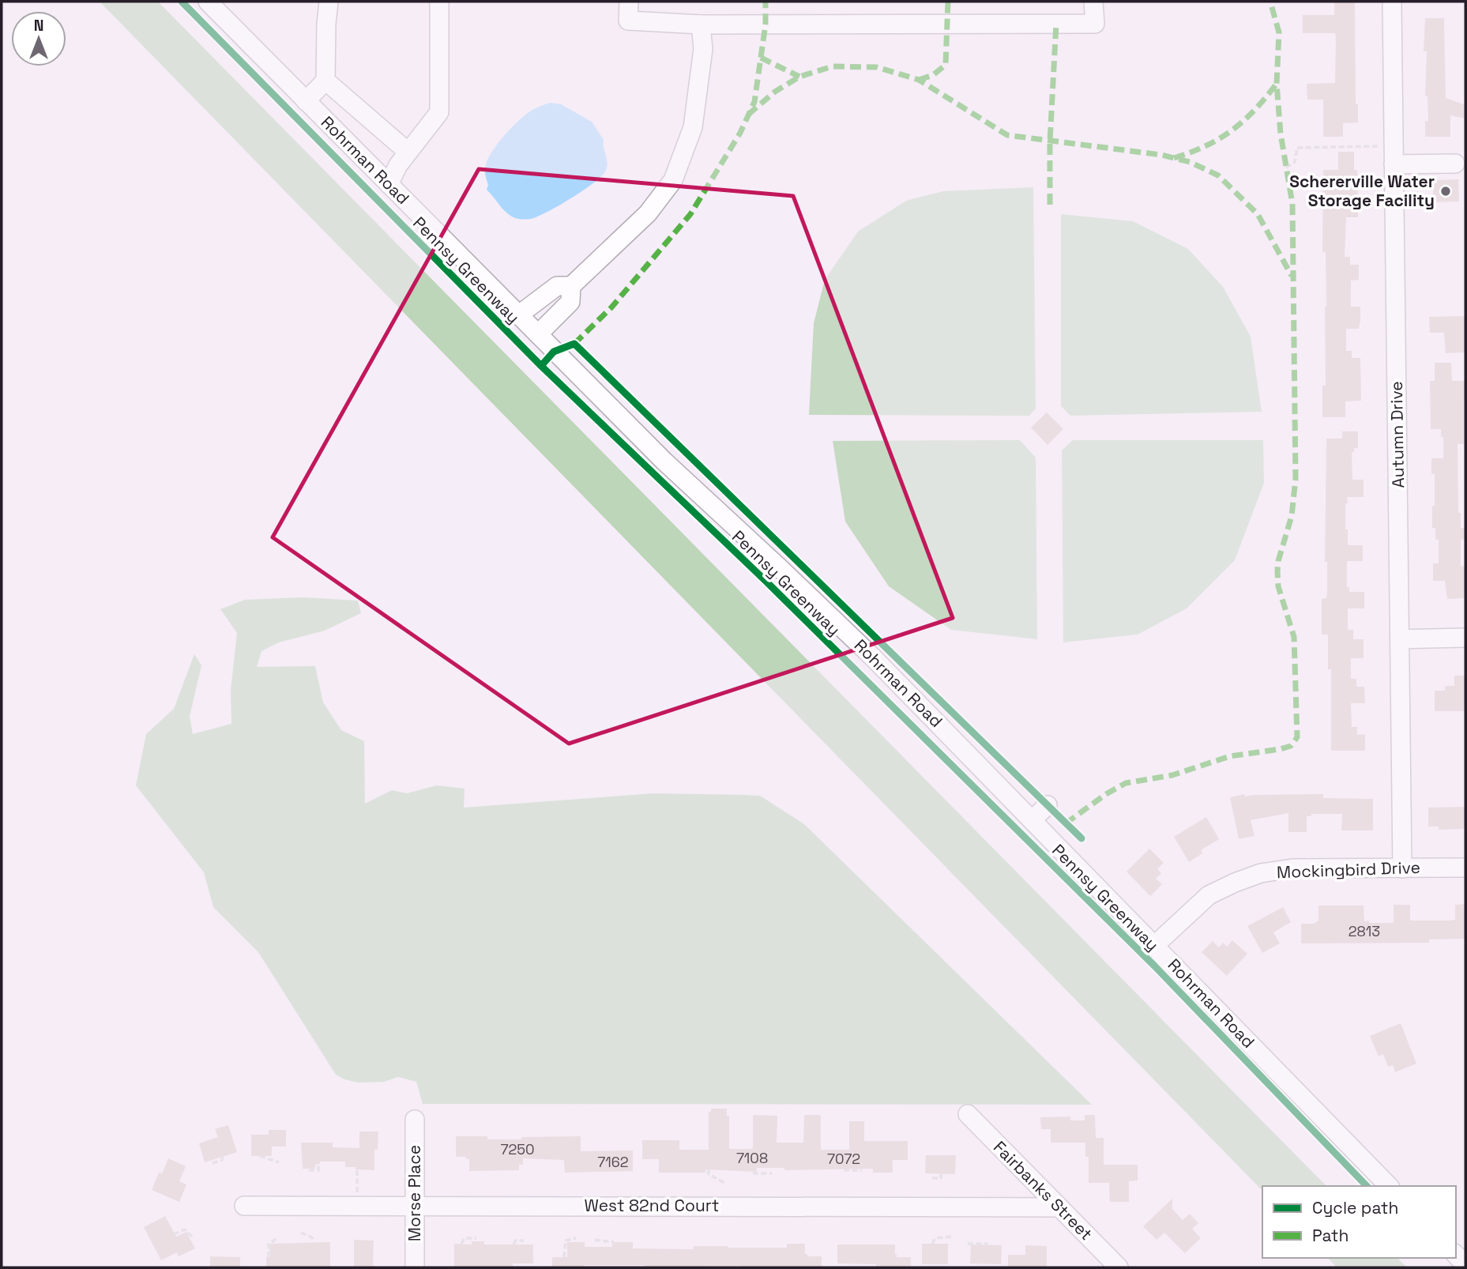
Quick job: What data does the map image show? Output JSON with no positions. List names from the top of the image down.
{
  "streets": {
    "street": [
      "Rohrman Road",
      "Autumn Drive",
      "Mockingbird Drive",
      "Fairbanks Street",
      "Morse Place",
      "West 82nd Court"
    ],
    "cycle path": ["Pennsy Greenway"]
  },
  "crossings": [
    ["Rohrman Road", "Mockingbird Drive"],
    ["Autumn Drive", "Mockingbird Drive"],
    ["Fairbanks Street", "West 82nd Court"],
    ["Morse Place", "West 82nd Court"]
  ],
  "places": ["Schererville Water Storage Facility"],
  "house_numbers": [
    "2813",
    "7250",
    "7108",
    "7072",
    "7162"
  ],
  "legend": ["Cycle path", "Path"],
  "north": "top"
}
